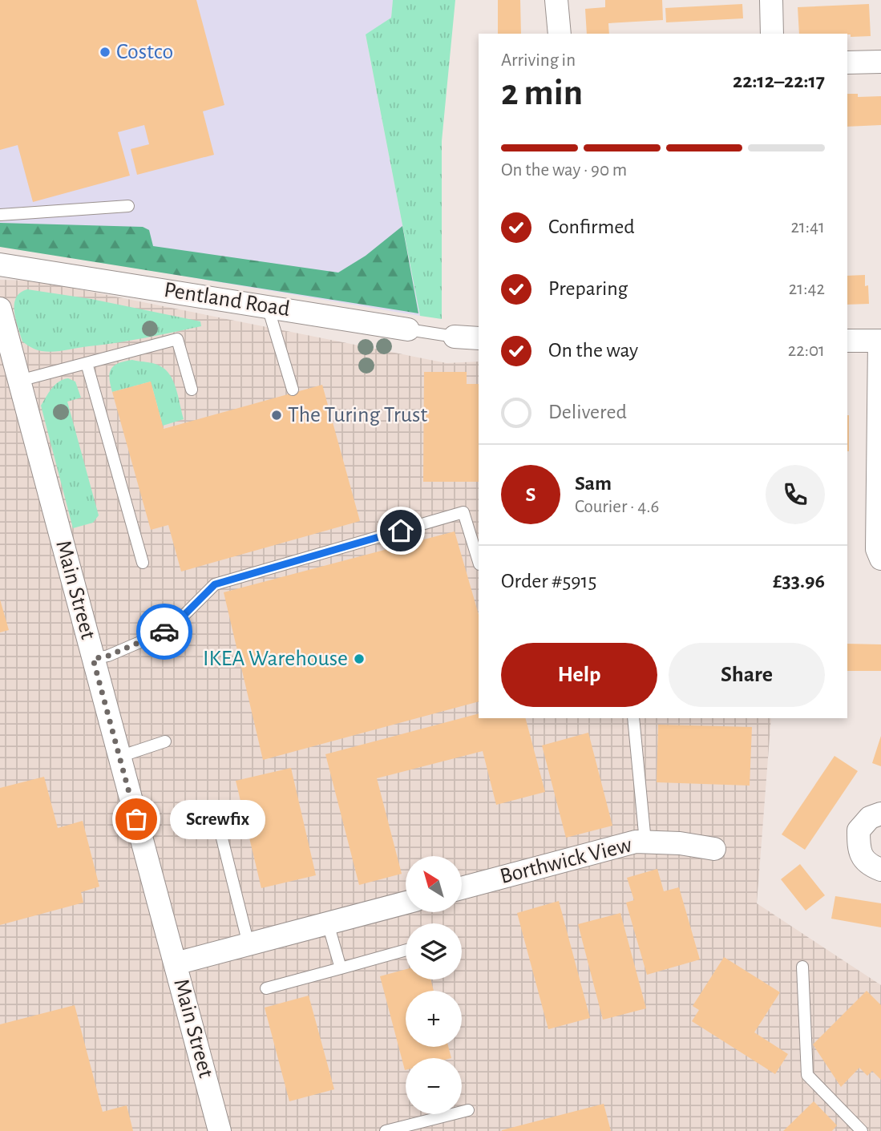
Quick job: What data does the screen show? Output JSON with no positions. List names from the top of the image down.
{
  "streets": {
    "street": ["Pentland Road", "Main Street", "Borthwick View"]
  },
  "places": [
    "Costco",
    "The Turing Trust",
    "IKEA Warehouse",
    "Screwfix"
  ],
  "north": "top left",
  "page": {
    "heading": ["2 min", "Arriving in", "22:12–22:17"],
    "panel": [
      "Sam",
      "Courier · 4.6",
      "Order #5915",
      "£33.96"
    ],
    "bar": "On the way · 90 m",
    "list": [
      ["Confirmed", "21:41"],
      ["Preparing", "21:42"],
      ["On the way", "22:01"],
      "Delivered"
    ],
    "round": "S",
    "buttons": ["Help", "Share"],
    "bubble": "Screwfix",
    "map_buttons": ["+", "−"]
  }
}
